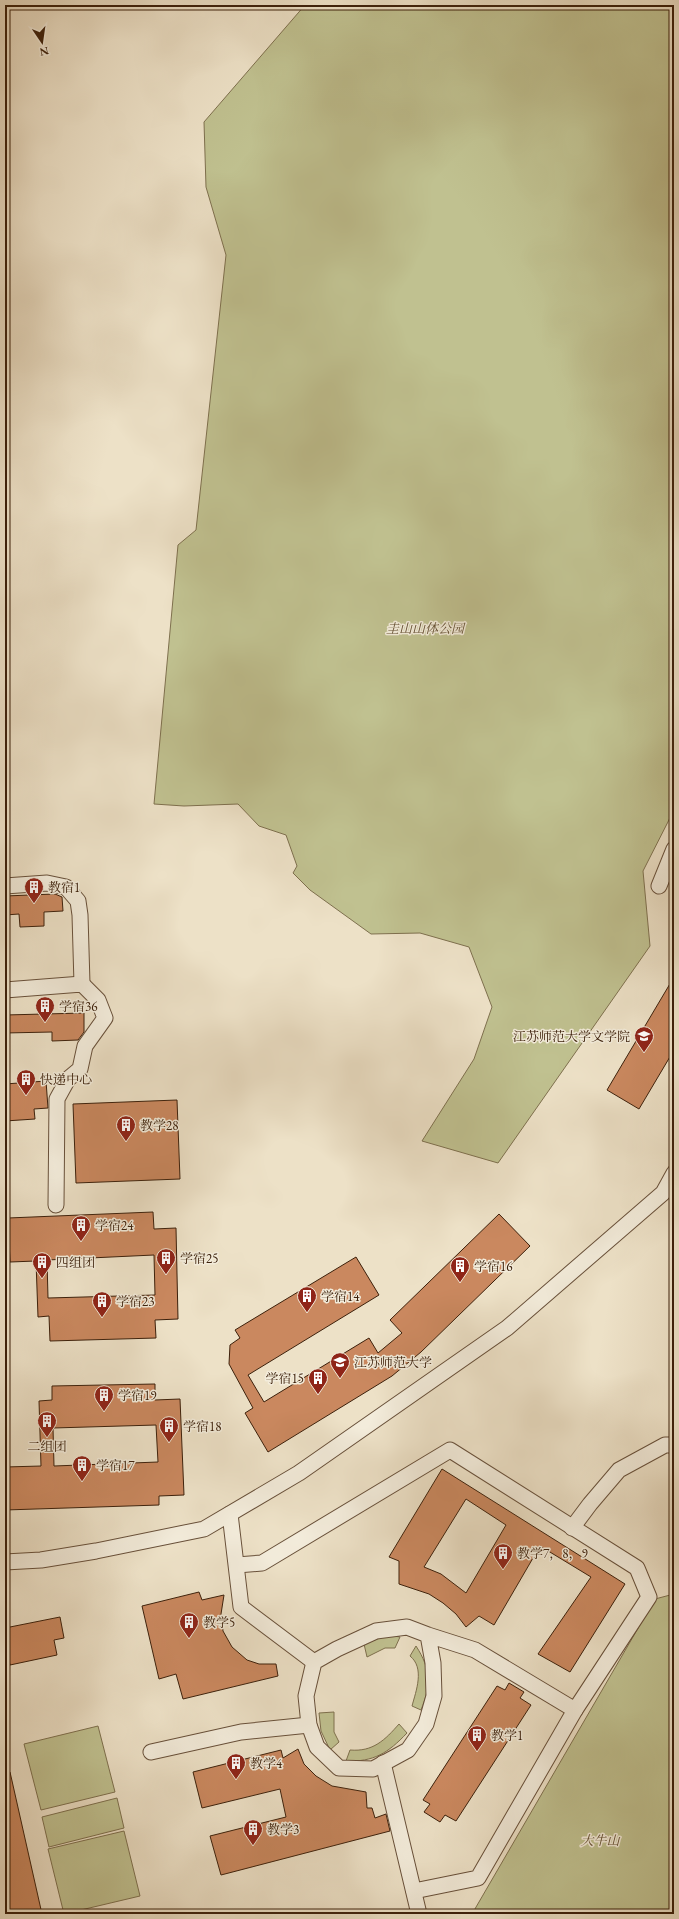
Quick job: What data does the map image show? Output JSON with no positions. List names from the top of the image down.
{
  "parks": ["圭山山体公园", "大牛山"],
  "places": {
    "building": [
      "教宿1",
      "学宿36",
      "快递中心",
      "教学28",
      "学宿24",
      "学宿25",
      "四组团",
      "学宿16",
      "学宿14",
      "学宿23",
      "学宿15",
      "学宿19",
      "二组团",
      "学宿18",
      "学宿17",
      "教学7，8，9",
      "教学5",
      "教学1",
      "教学4",
      "教学3"
    ],
    "school or university": ["江苏师范大学文学院", "江苏师范大学"]
  },
  "north": "bottom"
}
